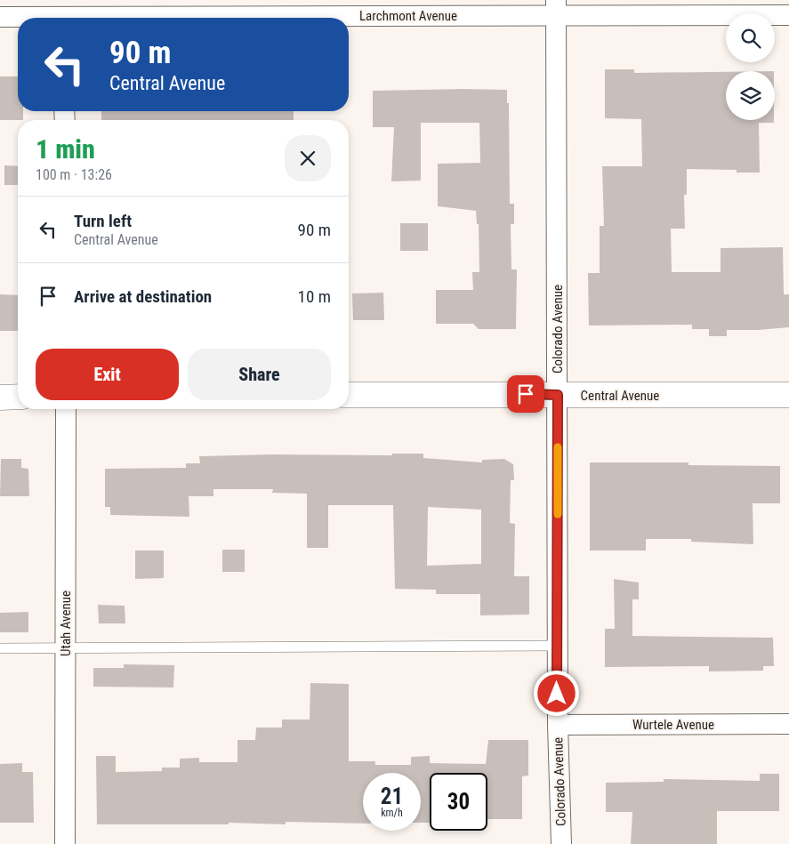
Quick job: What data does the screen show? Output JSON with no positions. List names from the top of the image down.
{
  "streets": {
    "street": [
      "Larchmont Avenue",
      "Colorado Avenue",
      "Central Avenue",
      "Utah Avenue",
      "Wurtele Avenue"
    ]
  },
  "crossings": [
    ["Larchmont Avenue", "Colorado Avenue"],
    ["Colorado Avenue", "Central Avenue"],
    ["Colorado Avenue", "Wurtele Avenue"]
  ],
  "page": {
    "turn": ["90 m", "Central Avenue"],
    "heading": ["1 min", "100 m · 13:26"],
    "list": [
      {
        "name": "Turn left",
        "note": "Central Avenue",
        "value": "90 m"
      },
      {
        "name": "Arrive at destination",
        "value": "10 m"
      }
    ],
    "buttons": ["Exit", "Share"],
    "speed": "21 km/h",
    "limit": "30"
  }
}
